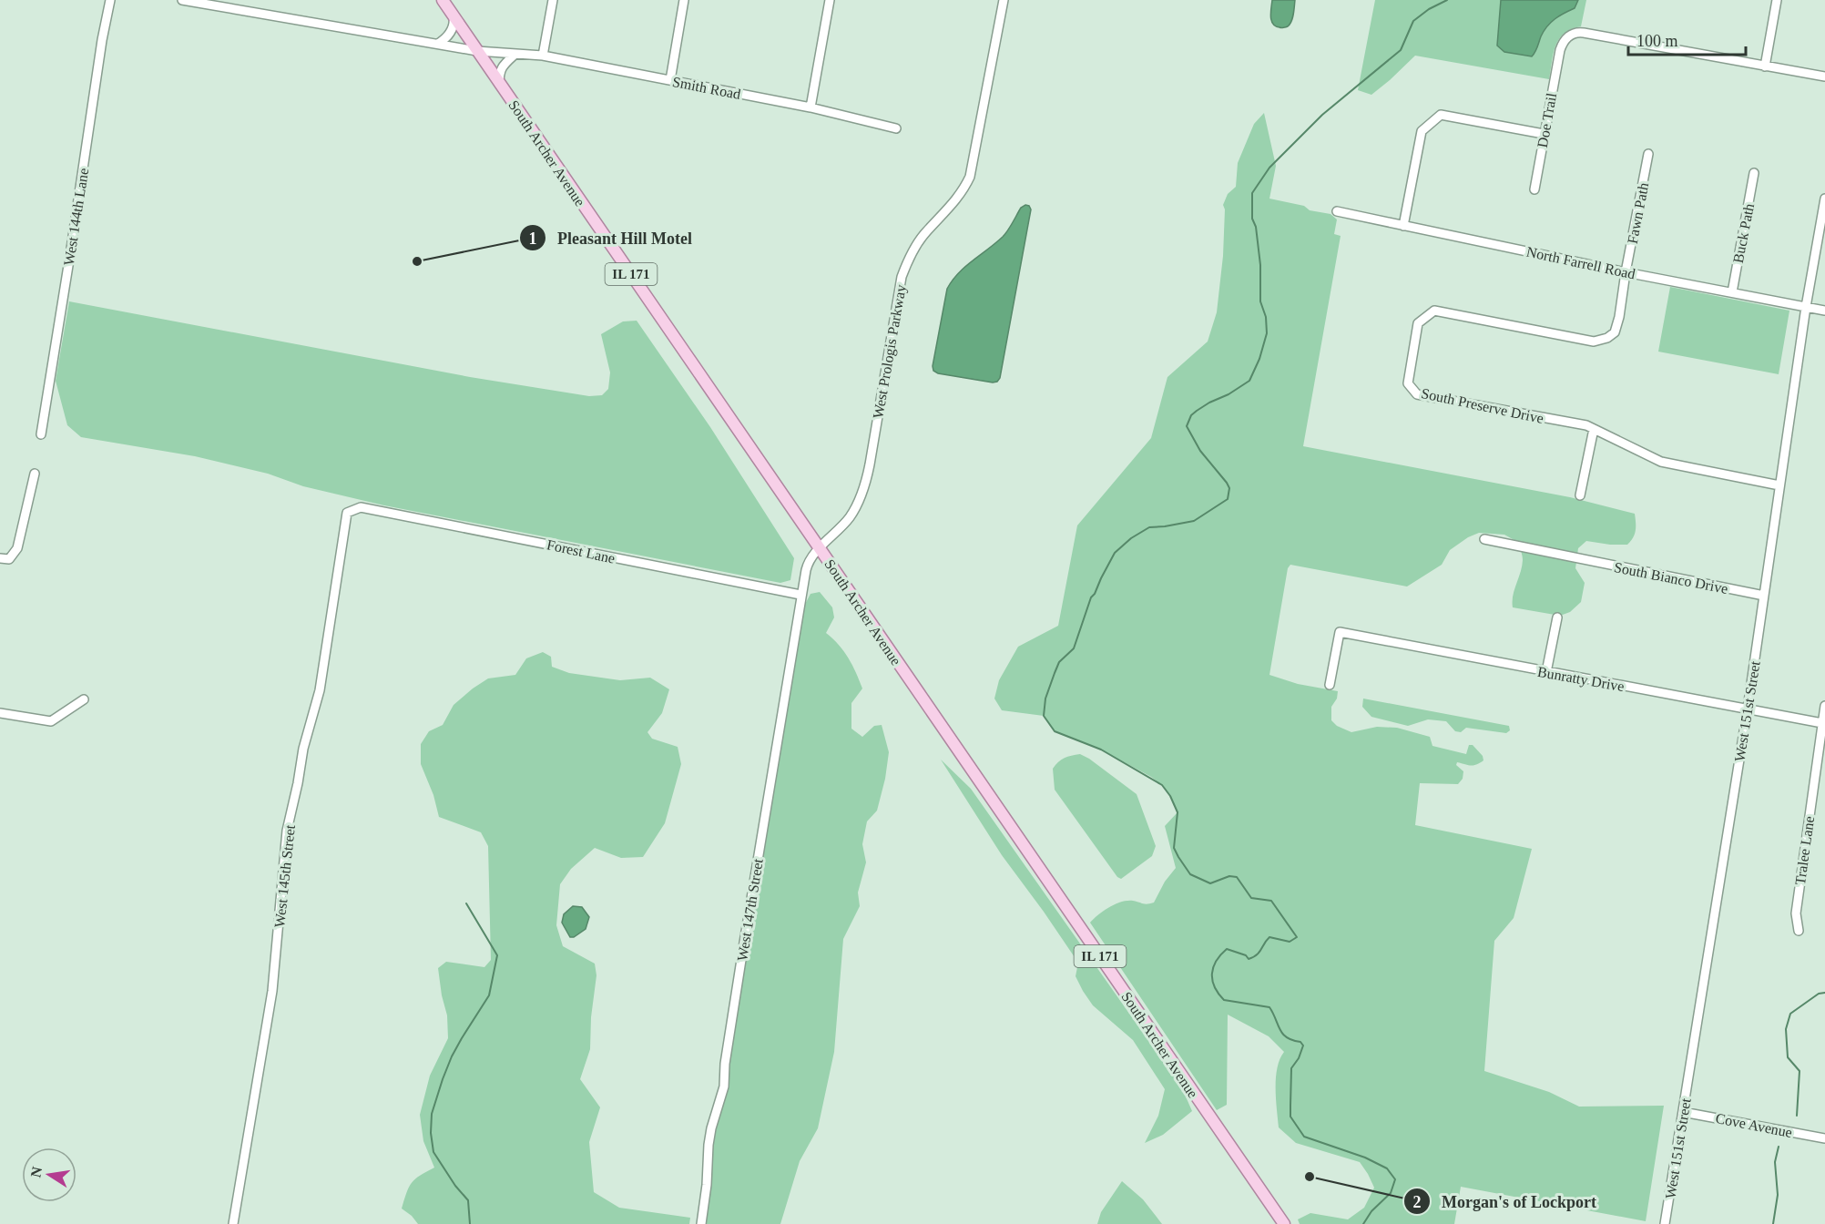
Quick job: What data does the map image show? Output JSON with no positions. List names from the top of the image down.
{
  "streets": {
    "main road": ["South Archer Avenue", "IL 171"],
    "street": [
      "Smith Road",
      "Doe Trail",
      "Fawn Path",
      "West 144th Lane",
      "Buck Path",
      "North Farrell Road",
      "West Prologis Parkway",
      "South Preserve Drive",
      "Forest Lane",
      "South Bianco Drive",
      "Bunratty Drive",
      "West 151st Street",
      "Tralee Lane",
      "West 145th Street",
      "West 147th Street",
      "Cove Avenue"
    ]
  },
  "crossings": [
    ["Smith Road", "South Archer Avenue"],
    ["South Archer Avenue", "West Prologis Parkway"],
    ["Fawn Path", "North Farrell Road"],
    ["Fawn Path", "South Preserve Drive"],
    ["Buck Path", "North Farrell Road"],
    ["North Farrell Road", "South Preserve Drive"],
    ["North Farrell Road", "West 151st Street"],
    ["West Prologis Parkway", "Forest Lane"],
    ["West Prologis Parkway", "West 147th Street"],
    ["South Preserve Drive", "West 151st Street"],
    ["Forest Lane", "West 145th Street"],
    ["Forest Lane", "West 147th Street"],
    ["South Bianco Drive", "West 151st Street"],
    ["Bunratty Drive", "West 151st Street"],
    ["Bunratty Drive", "Tralee Lane"],
    ["West 151st Street", "Cove Avenue"]
  ],
  "places": ["Pleasant Hill Motel", "Morgan's of Lockport"],
  "scale_bar": "100 m",
  "north": "left"
}
